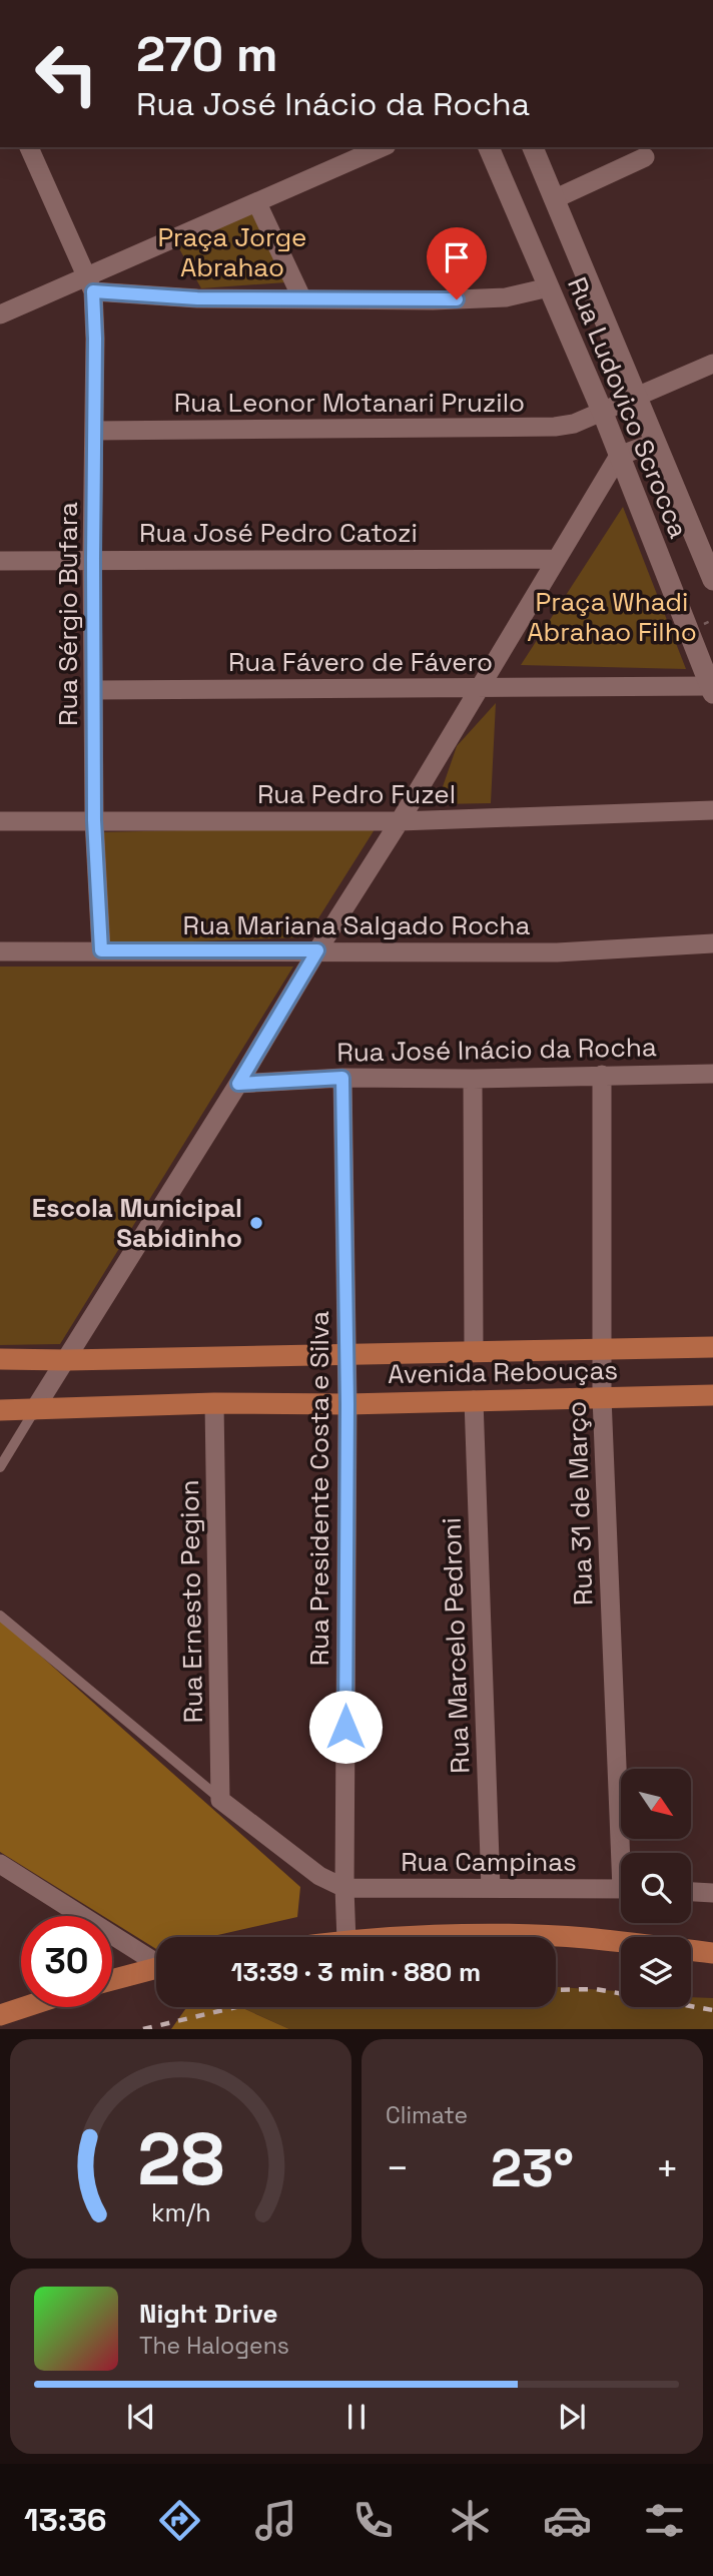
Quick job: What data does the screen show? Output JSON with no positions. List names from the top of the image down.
{
  "streets": {
    "main road": ["Avenida Rebouças"],
    "street": [
      "Rua Leonor Motanari Pruzilo",
      "Rua Ludovico Scrocca",
      "Rua José Pedro Catozi",
      "Rua Sérgio Bufara",
      "Rua Fávero de Fávero",
      "Rua Pedro Fuzel",
      "Rua Mariana Salgado Rocha",
      "Rua José Inácio da Rocha",
      "Rua Presidente Costa e Silva",
      "Rua 31 de Março",
      "Rua Ernesto Pegion",
      "Rua Marcelo Pedroni",
      "Rua Campinas"
    ]
  },
  "crossings": [
    ["Rua Leonor Motanari Pruzilo", "Rua Ludovico Scrocca"],
    ["Rua Leonor Motanari Pruzilo", "Rua Sérgio Bufara"],
    ["Rua Ludovico Scrocca", "Rua Fávero de Fávero"],
    ["Rua José Pedro Catozi", "Rua Sérgio Bufara"],
    ["Rua Sérgio Bufara", "Rua Fávero de Fávero"],
    ["Rua Sérgio Bufara", "Rua Pedro Fuzel"],
    ["Rua Sérgio Bufara", "Rua Mariana Salgado Rocha"],
    ["Rua José Inácio da Rocha", "Rua Presidente Costa e Silva"],
    ["Rua José Inácio da Rocha", "Rua 31 de Março"],
    ["Avenida Rebouças", "Rua Presidente Costa e Silva"],
    ["Avenida Rebouças", "Rua 31 de Março"],
    ["Avenida Rebouças", "Rua Ernesto Pegion"],
    ["Avenida Rebouças", "Rua Marcelo Pedroni"],
    ["Rua Presidente Costa e Silva", "Rua Campinas"],
    ["Rua Marcelo Pedroni", "Rua Campinas"]
  ],
  "parks": ["Praça Jorge Abrahao", "Praça Whadi Abrahao Filho"],
  "places": ["Escola Municipal Sabidinho"],
  "north": "bottom right",
  "page": {
    "turn": ["270 m", "Rua José Inácio da Rocha"],
    "limit": "30",
    "trip": "13:39 · 3 min · 880 m",
    "tile": "Climate",
    "heat": ["−", "23°", "+"],
    "song": ["Night Drive", "The Halogens"],
    "tabs": "13:36",
    "gauge": ["28", "km/h"]
  }
}
